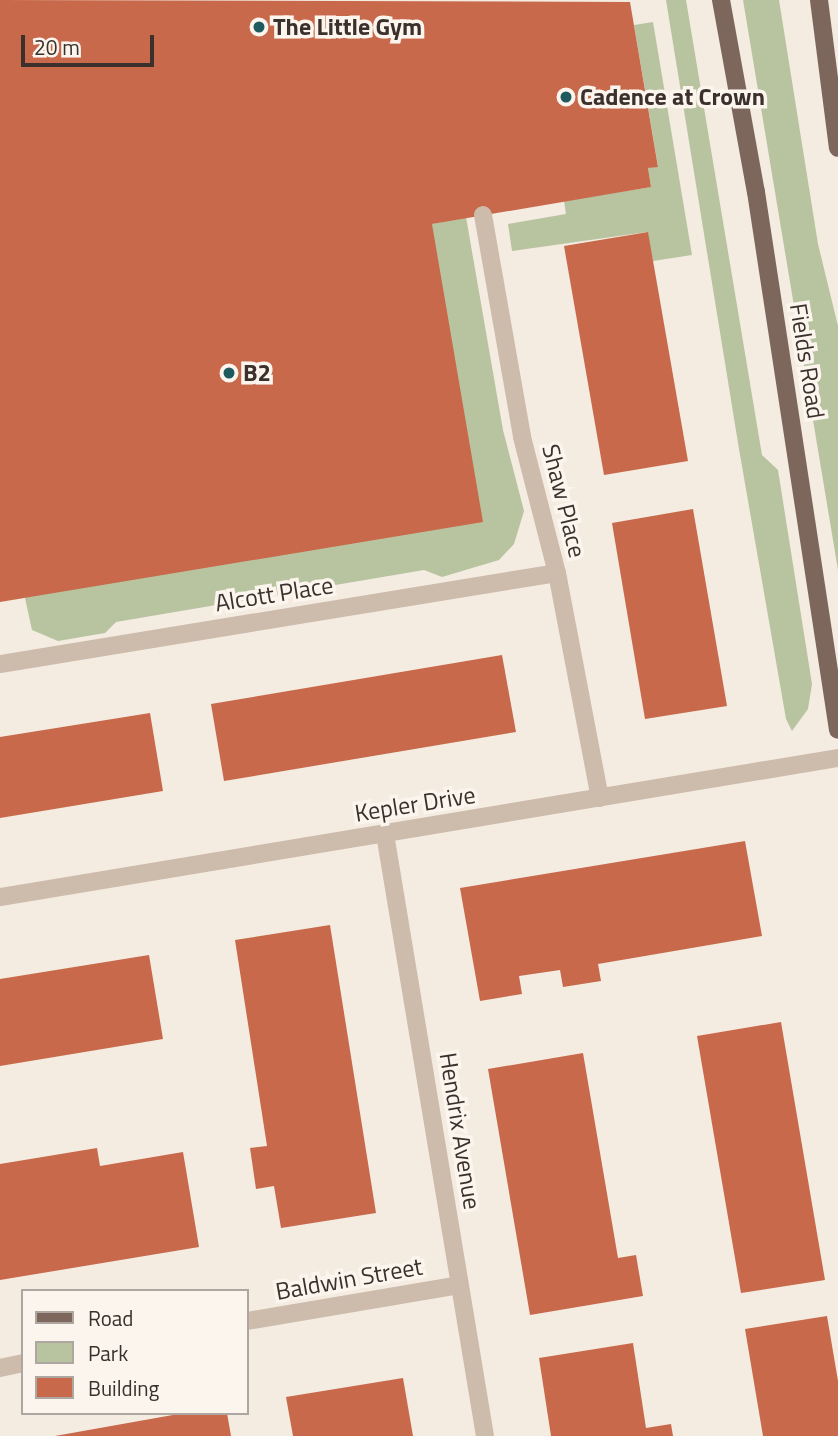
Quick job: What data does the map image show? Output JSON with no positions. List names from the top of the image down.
{
  "streets": {
    "main road": ["Fields Road"],
    "street": [
      "Shaw Place",
      "Alcott Place",
      "Kepler Drive",
      "Hendrix Avenue",
      "Baldwin Street"
    ]
  },
  "crossings": [
    ["Shaw Place", "Alcott Place"],
    ["Shaw Place", "Kepler Drive"],
    ["Kepler Drive", "Hendrix Avenue"],
    ["Hendrix Avenue", "Baldwin Street"]
  ],
  "places": ["The Little Gym", "Cadence at Crown", "B2"],
  "legend": ["Road", "Park", "Building"],
  "scale_bar": "20 m"
}
